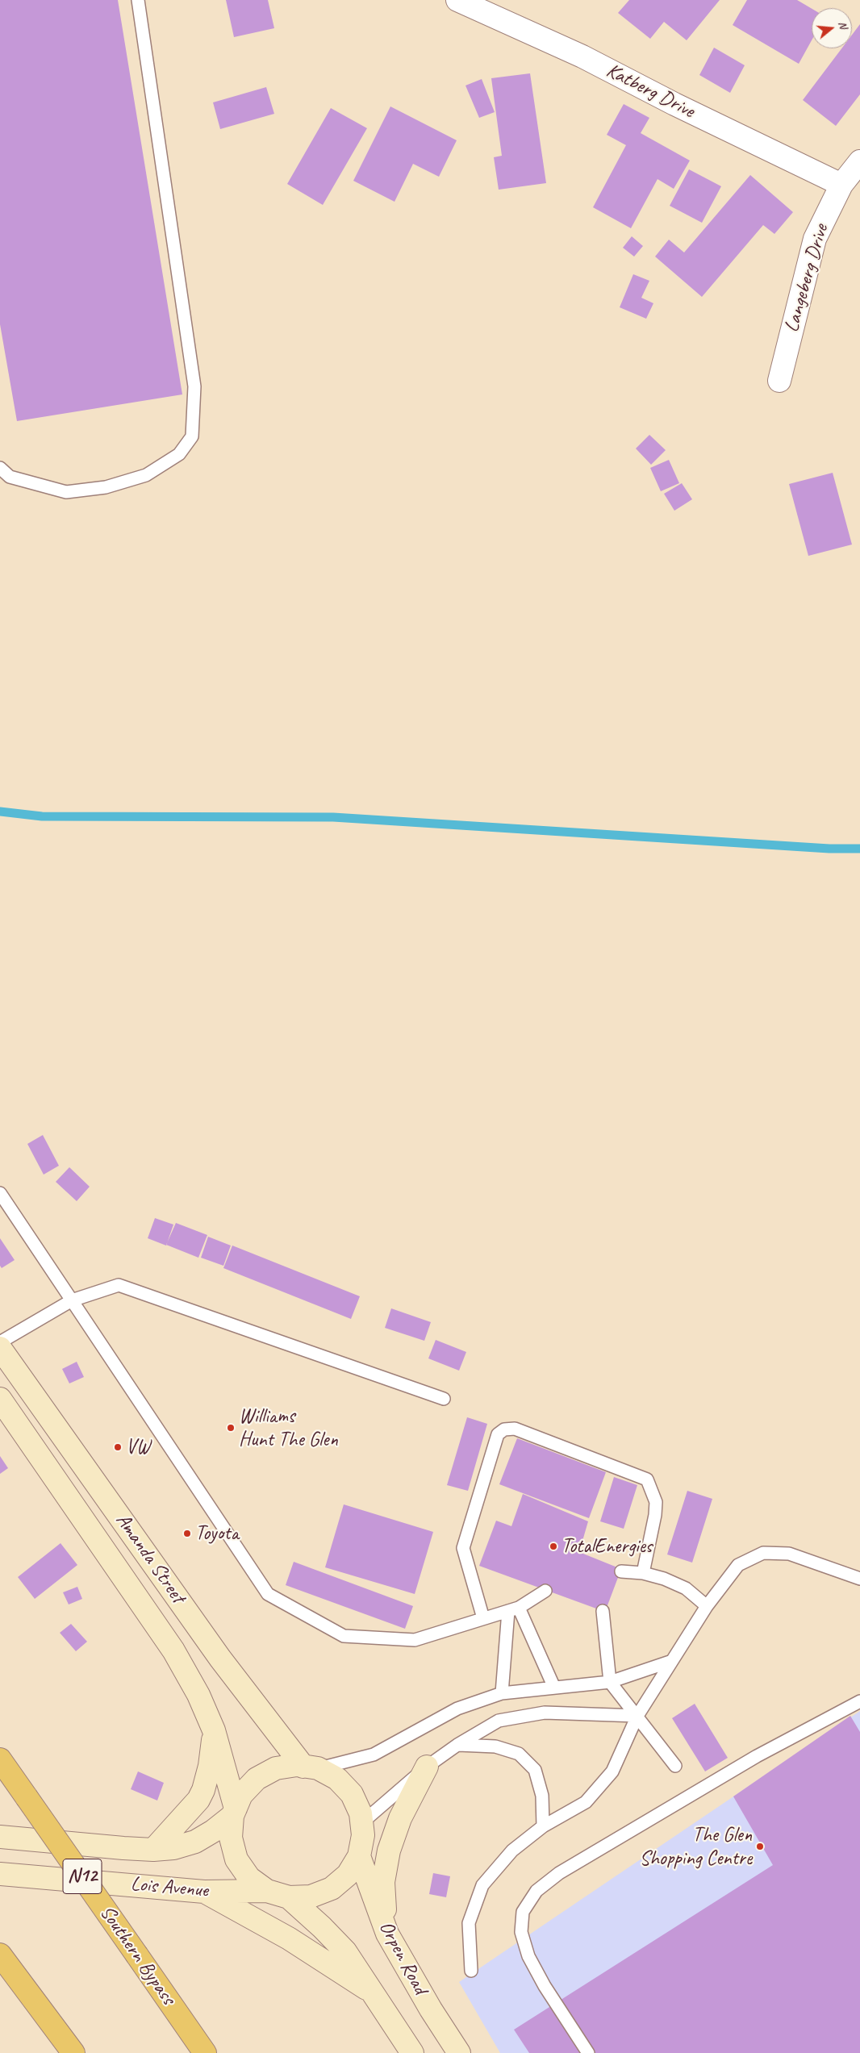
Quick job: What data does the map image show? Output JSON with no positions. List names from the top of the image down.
{
  "streets": {
    "highway": ["N12", "Southern Bypass"],
    "street": [
      "Katberg Drive",
      "Langeberg Drive",
      "Amanda Street",
      "Lois Avenue",
      "Orpen Road"
    ]
  },
  "crossings": [
    ["Katberg Drive", "Langeberg Drive"],
    ["Amanda Street", "Lois Avenue"],
    ["Amanda Street", "Orpen Road"],
    ["Lois Avenue", "Orpen Road"]
  ],
  "places": [
    "Williams Hunt The Glen",
    "VW",
    "Toyota",
    "TotalEnergies",
    "The Glen Shopping Centre"
  ],
  "north": "right"
}
